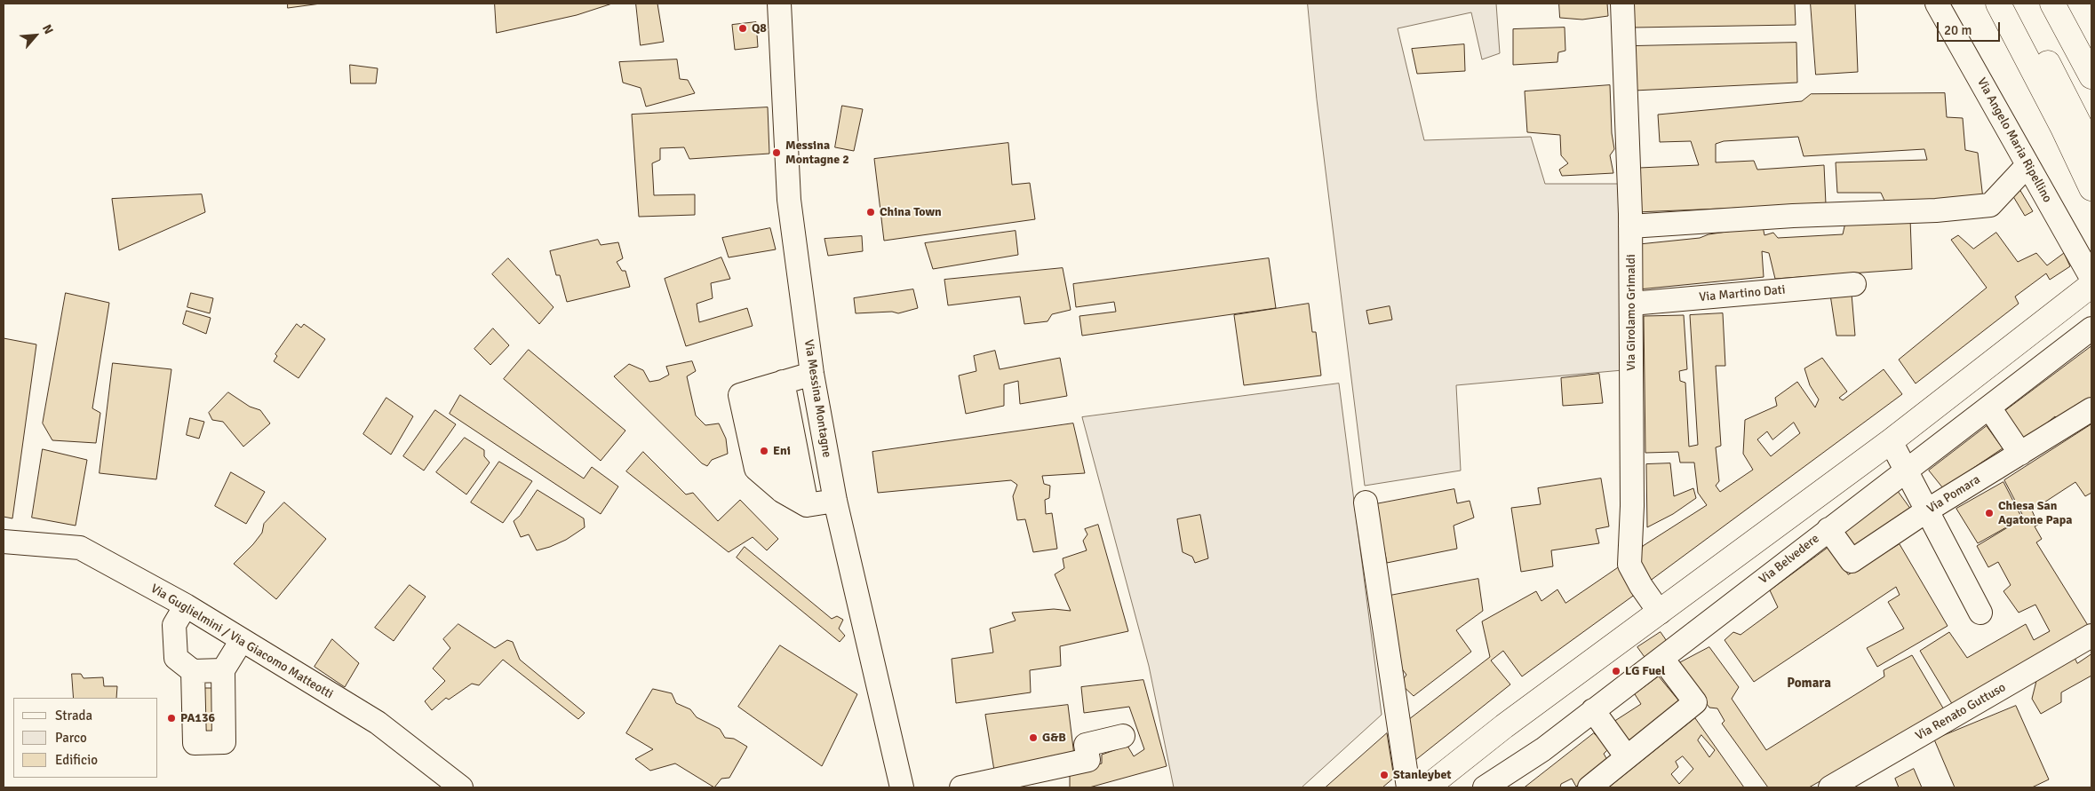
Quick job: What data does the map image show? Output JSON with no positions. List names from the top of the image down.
{
  "streets": {
    "street": [
      "Via Angelo Maria Ripellino",
      "Via Martino Dati",
      "Via Girolamo Grimaldi",
      "Via Messina Montagne",
      "Via Pomara",
      "Via Belvedere",
      "Via Guglielmini / Via Giacomo Matteotti",
      "Via Renato Guttuso"
    ]
  },
  "crossings": [
    ["Via Martino Dati", "Via Girolamo Grimaldi"],
    ["Via Pomara", "Via Belvedere"]
  ],
  "districts": ["Pomara"],
  "places": [
    "Q8",
    "Messina Montagne 2",
    "China Town",
    "Eni",
    "Chiesa San Agatone Papa",
    "LG Fuel",
    "PA136",
    "G&B",
    "Stanleybet"
  ],
  "legend": ["Strada", "Parco", "Edificio"],
  "scale_bar": "20 m",
  "north": "top right"
}
